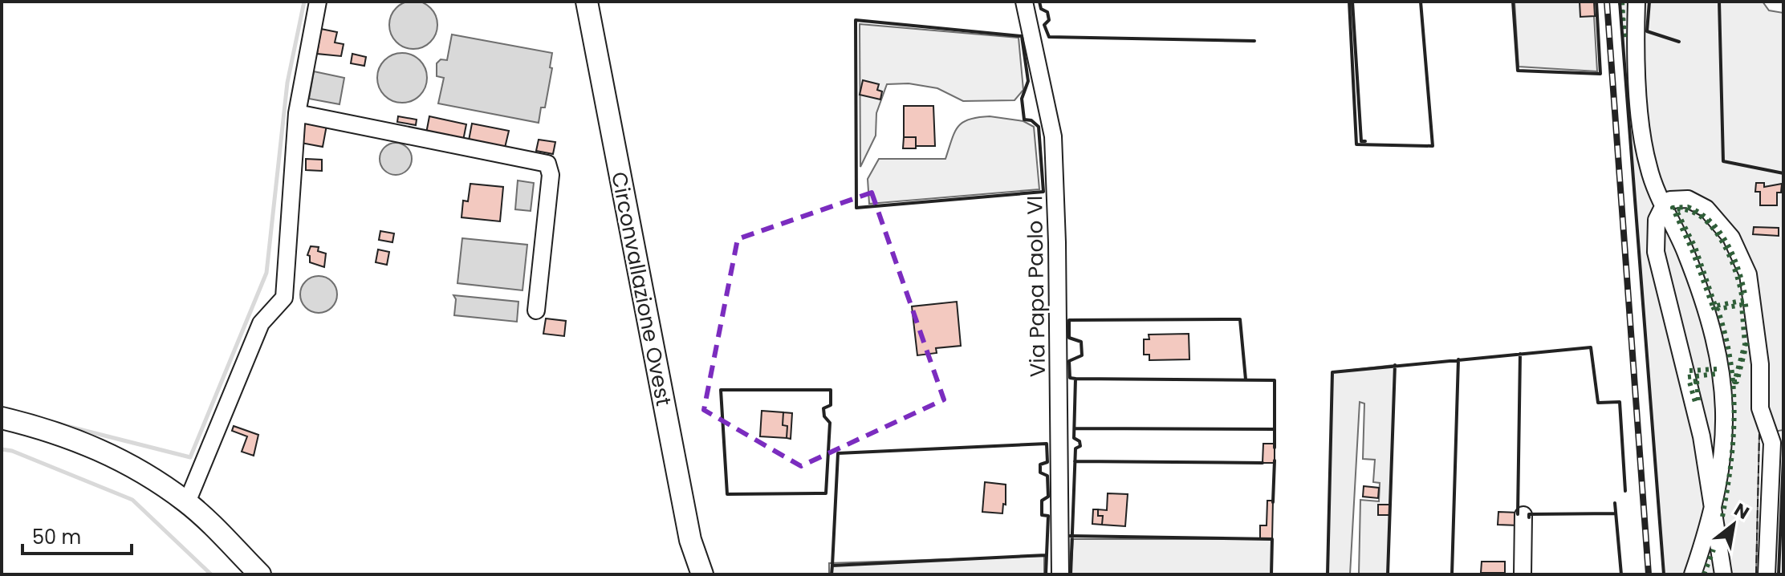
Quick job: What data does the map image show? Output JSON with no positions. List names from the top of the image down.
{
  "streets": {
    "main road": ["Circonvallazione Ovest"],
    "street": ["Via Papa Paolo VI"]
  },
  "scale_bar": "50 m",
  "north": "top right"
}
